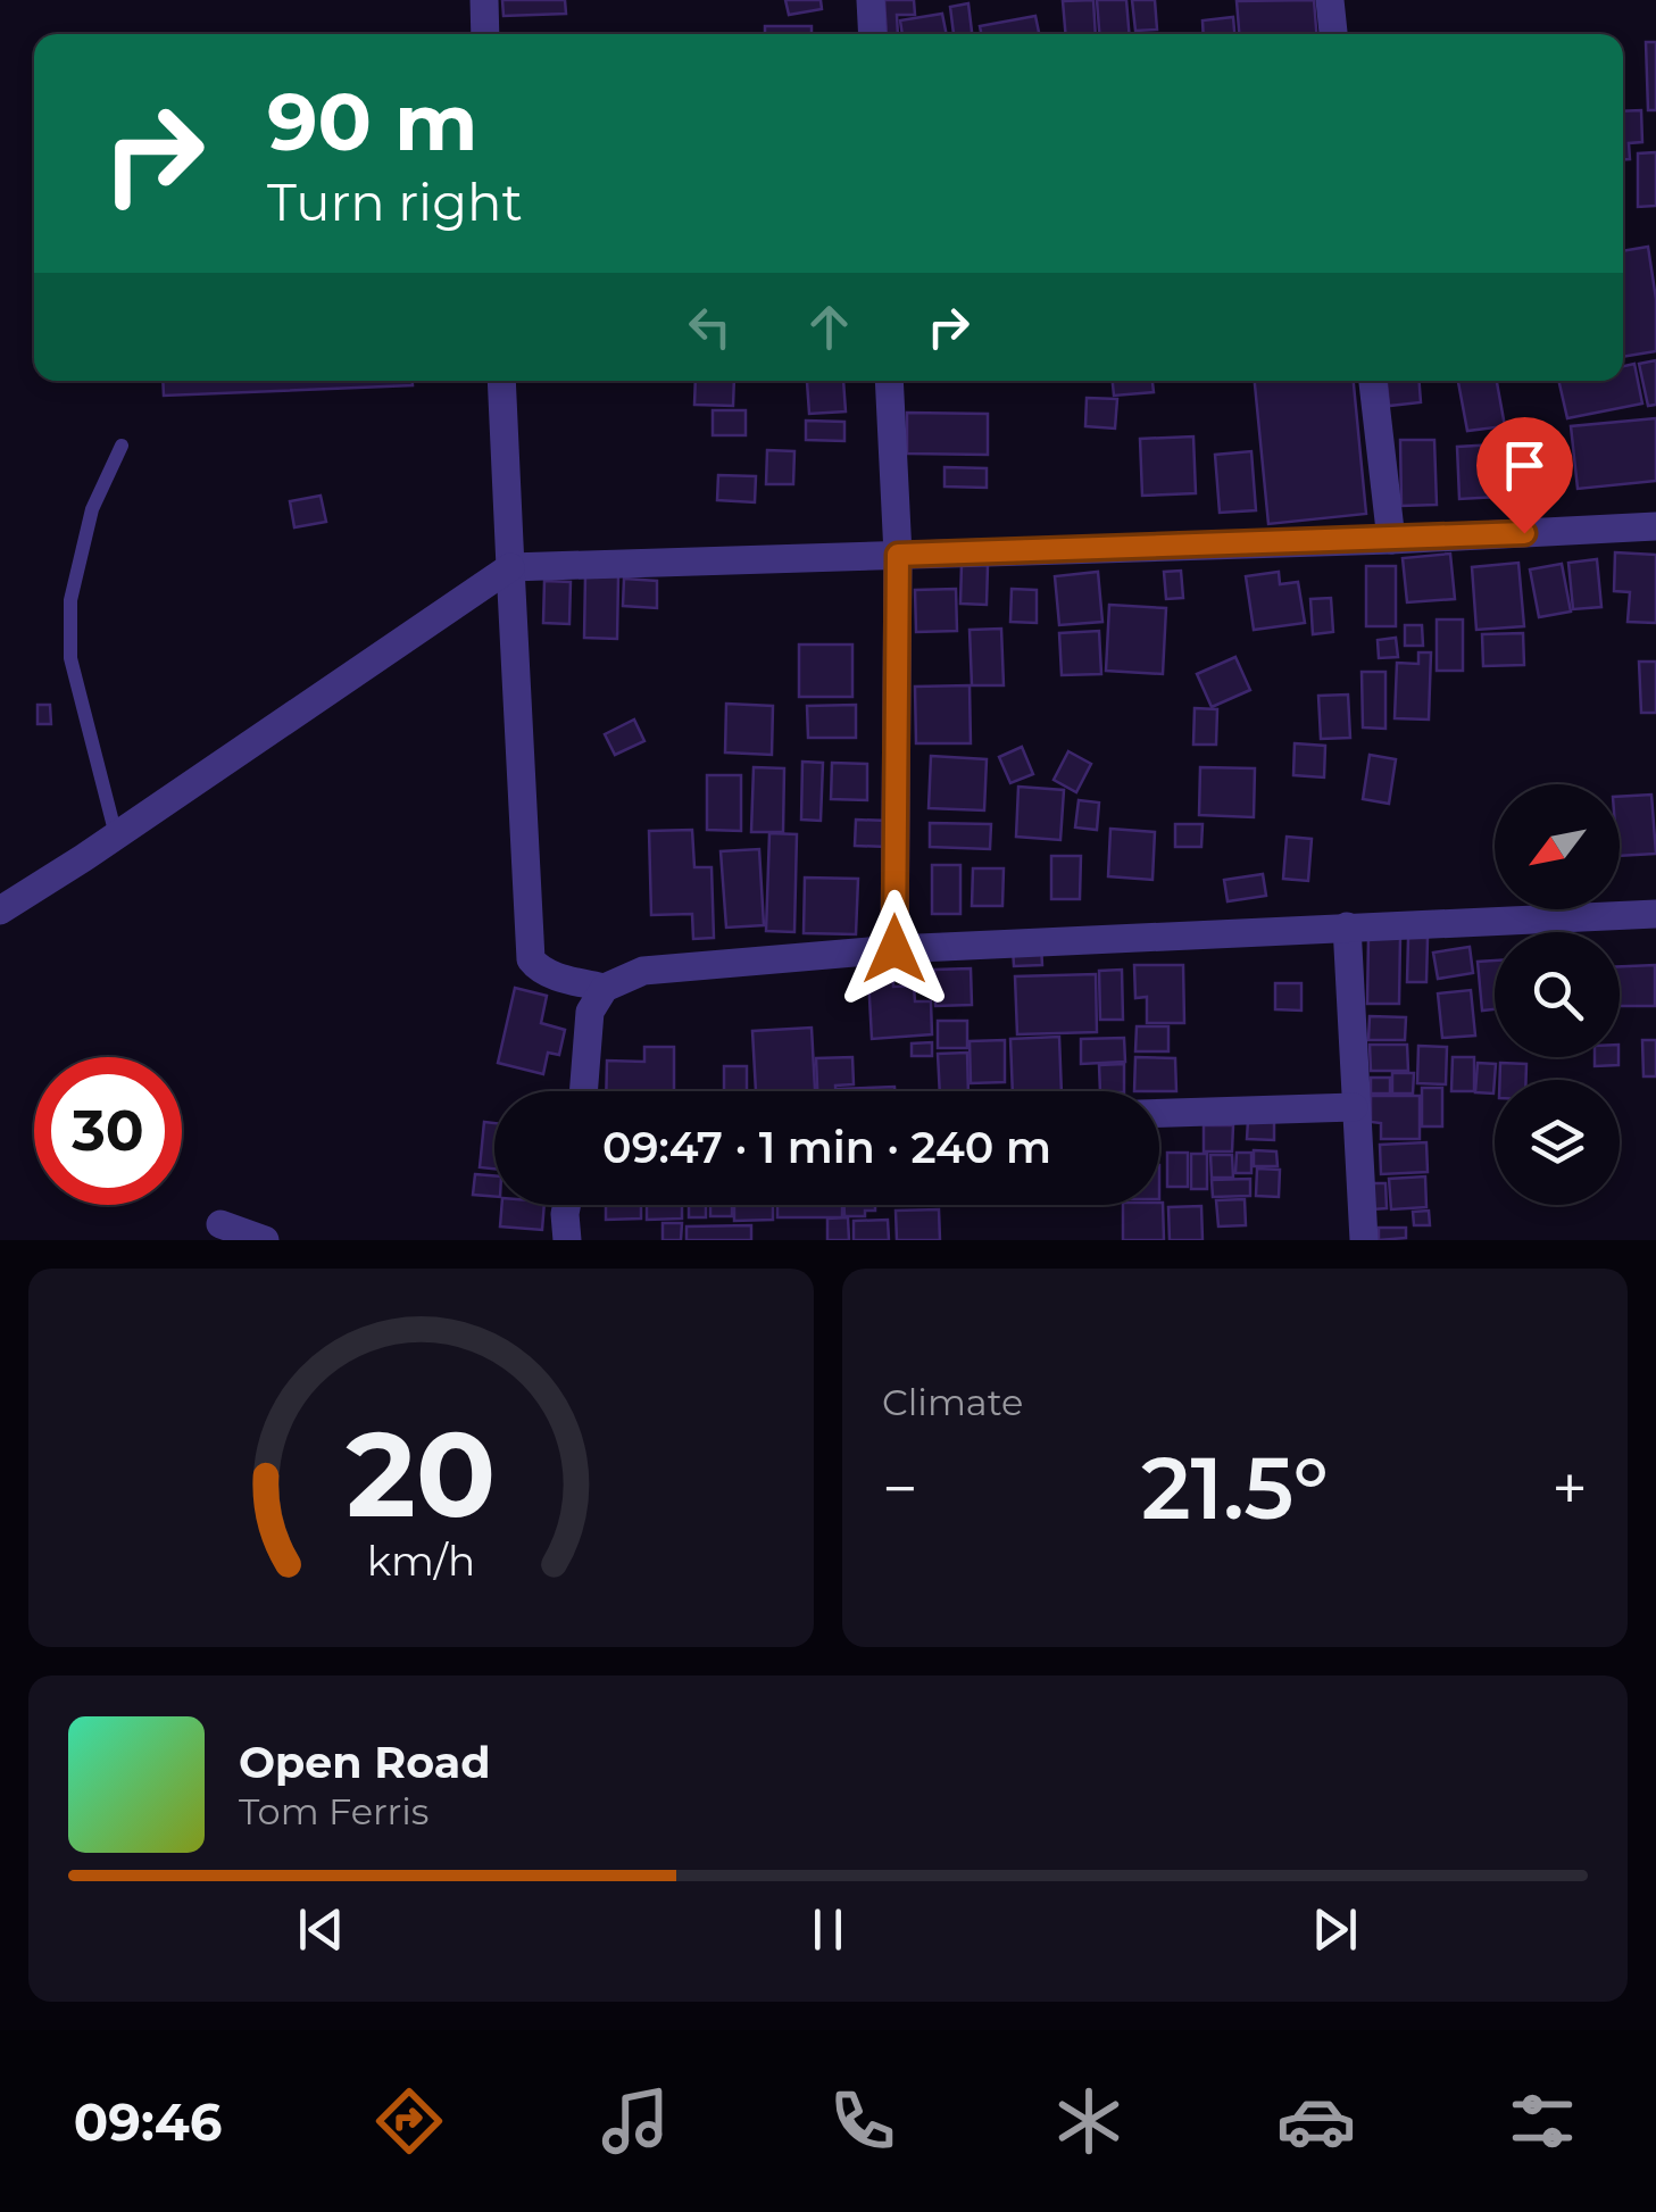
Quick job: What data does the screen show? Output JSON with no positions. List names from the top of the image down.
{
  "north": "bottom left",
  "page": {
    "turn": ["90 m", "Turn right"],
    "limit": "30",
    "trip": "09:47 · 1 min · 240 m",
    "tile": "Climate",
    "heat": ["−", "21.5°", "+"],
    "song": ["Open Road", "Tom Ferris"],
    "tabs": "09:46",
    "gauge": ["20", "km/h"]
  }
}
